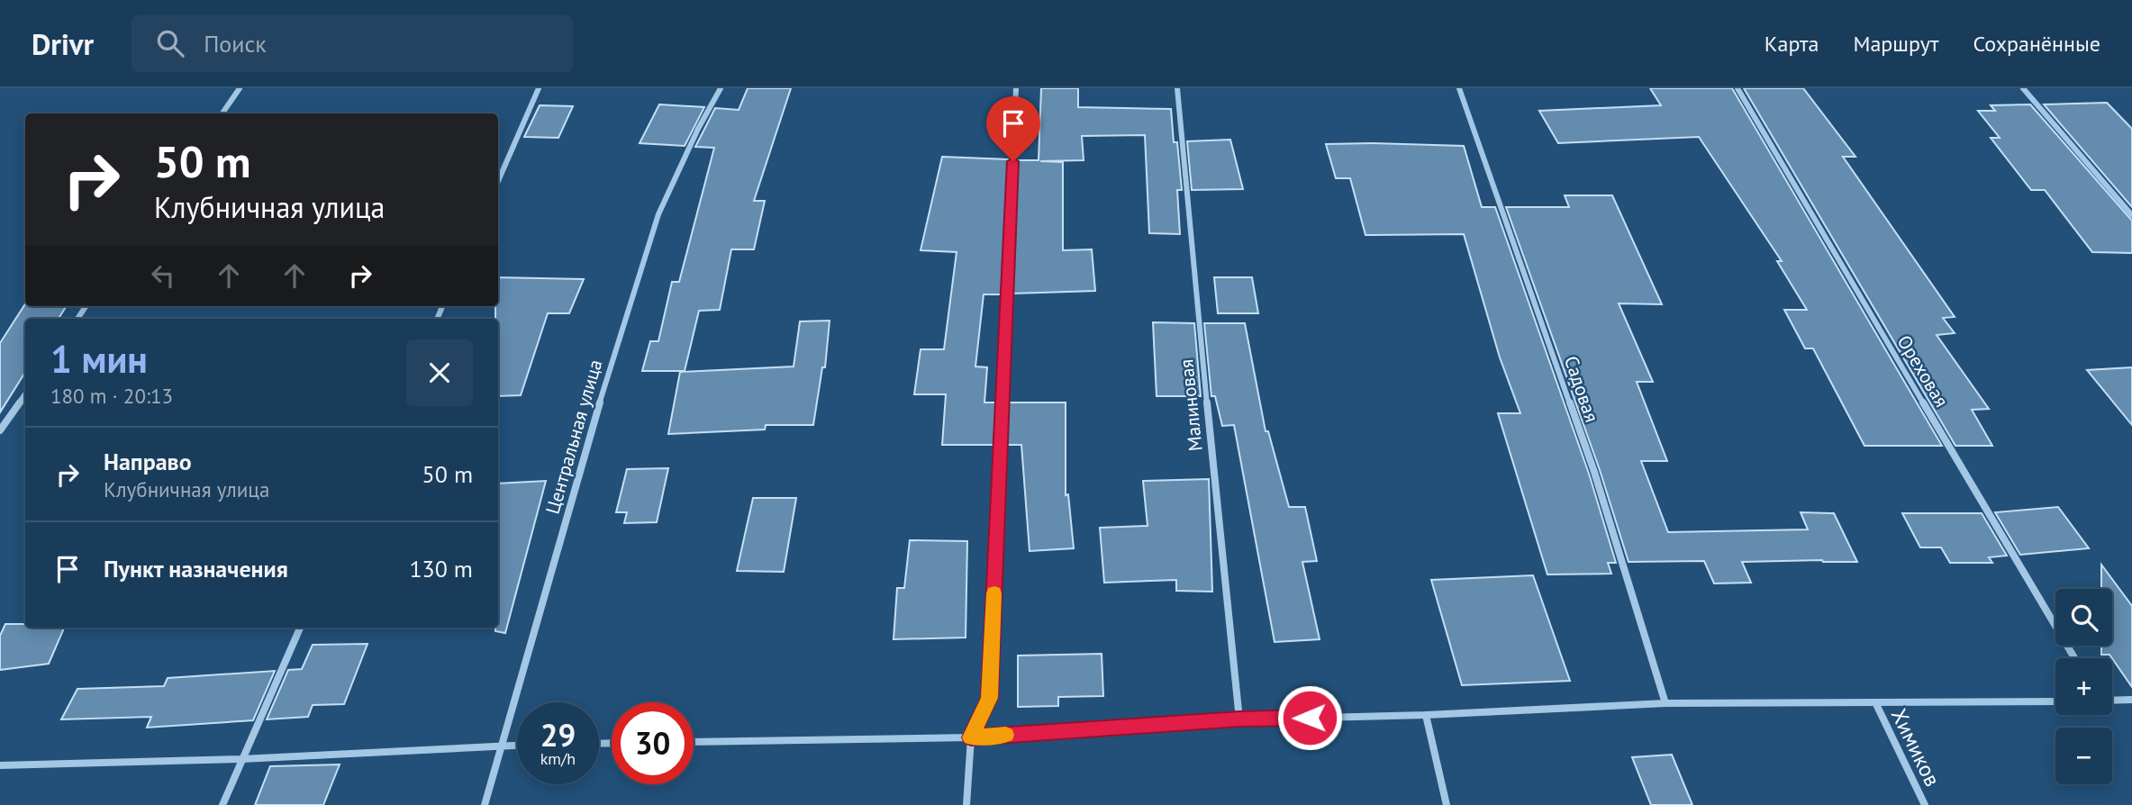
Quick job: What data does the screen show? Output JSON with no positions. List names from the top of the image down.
{
  "streets": {
    "street": [
      "Ореховая",
      "Садовая",
      "Малиновая",
      "Центральная улица",
      "Химиков"
    ]
  },
  "page": {
    "header": "Drivr",
    "search": "Поиск",
    "nav": ["Карта", "Маршрут", "Сохранённые"],
    "turn": ["50 m", "Клубничная улица"],
    "heading": ["1 мин", "180 m · 20:13"],
    "list": [
      {
        "name": "Направо",
        "note": "Клубничная улица",
        "value": "50 m"
      },
      {
        "name": "Пункт назначения",
        "value": "130 m"
      }
    ],
    "map_buttons": ["+", "−"],
    "speed": "29 km/h",
    "limit": "30"
  }
}
